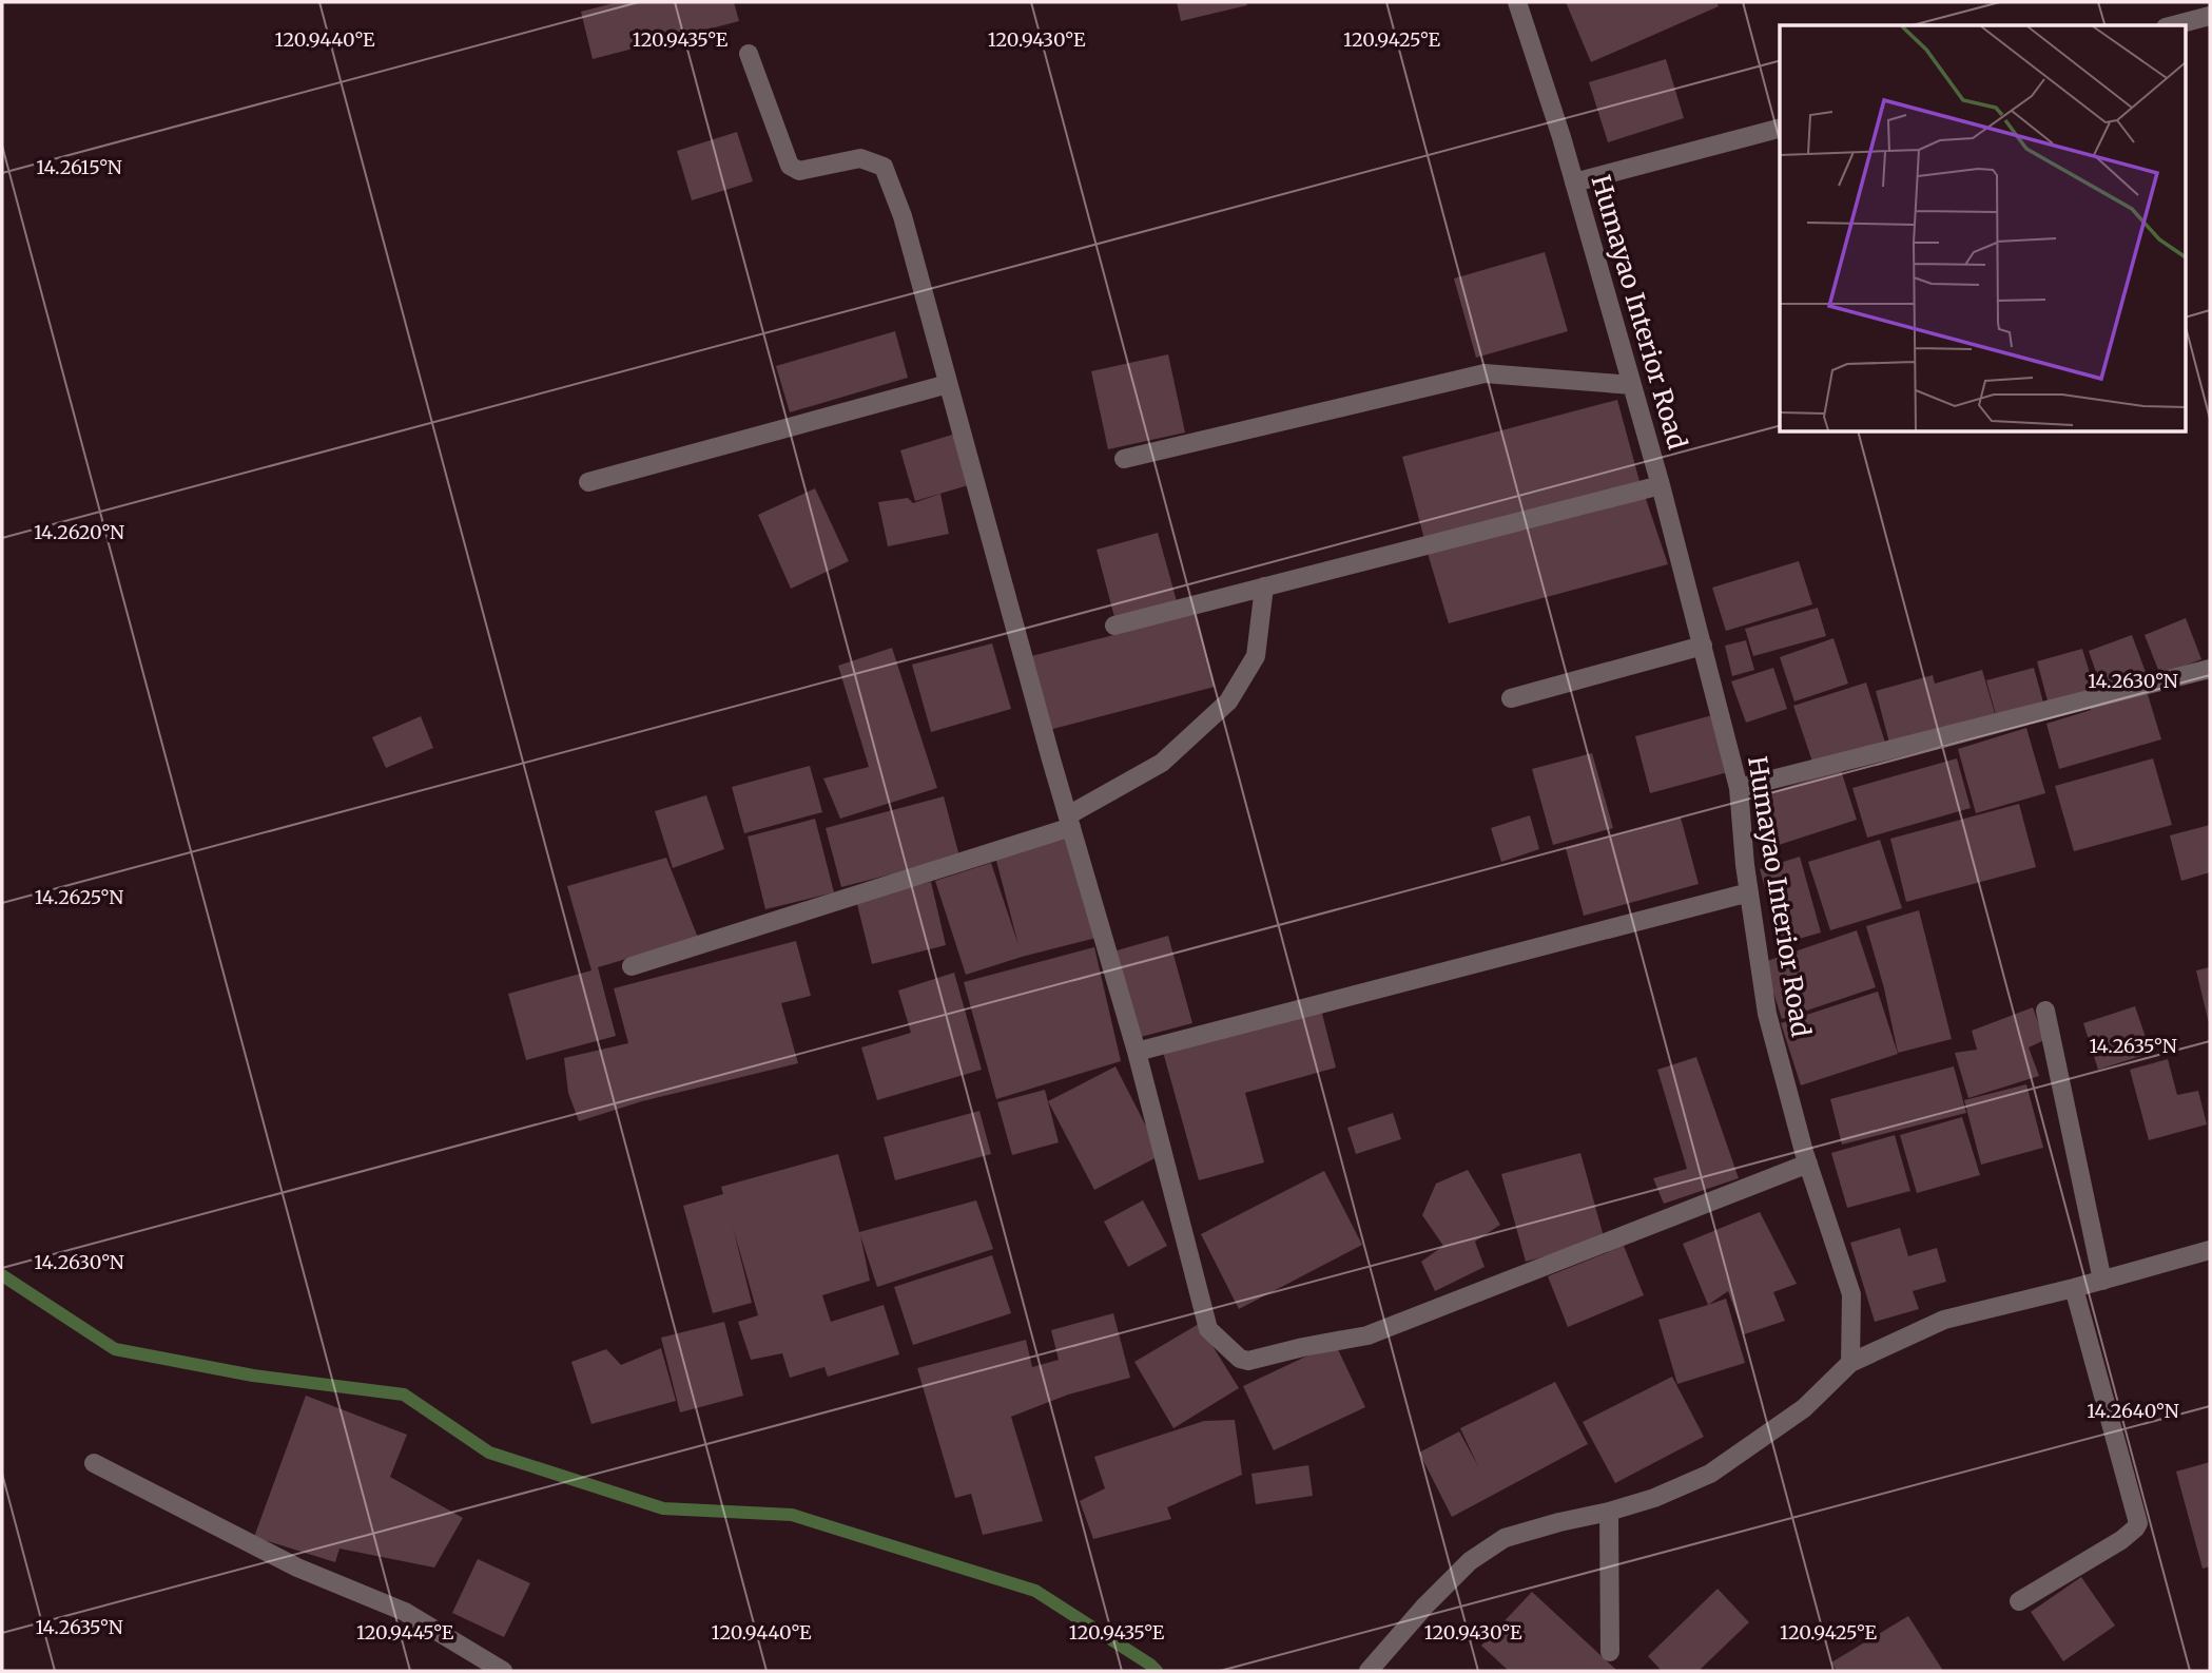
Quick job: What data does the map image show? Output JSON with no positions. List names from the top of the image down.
{
  "streets": {
    "street": ["Humayao Interior Road"]
  },
  "coordinates": [
    "120.9440°E",
    "120.9435°E",
    "120.9430°E",
    "120.9425°E",
    "14.2615°N",
    "14.2620°N",
    "14.2630°N",
    "14.2625°N",
    "14.2635°N",
    "14.2640°N",
    "120.9445°E"
  ]
}
